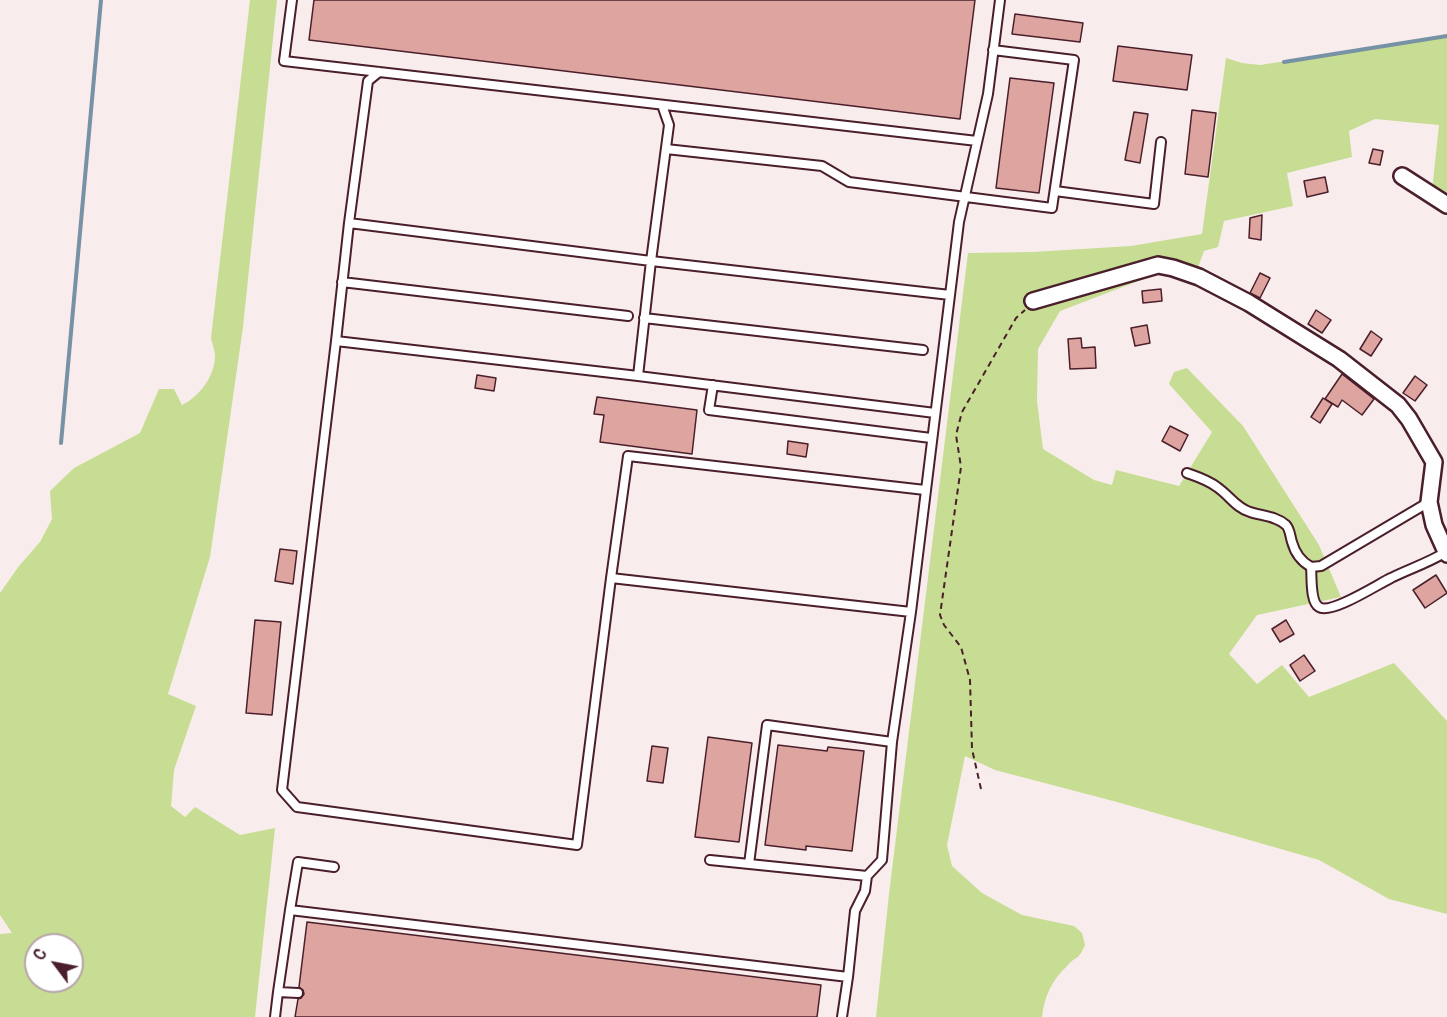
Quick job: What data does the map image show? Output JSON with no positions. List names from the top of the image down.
{
  "north": "top left"
}
